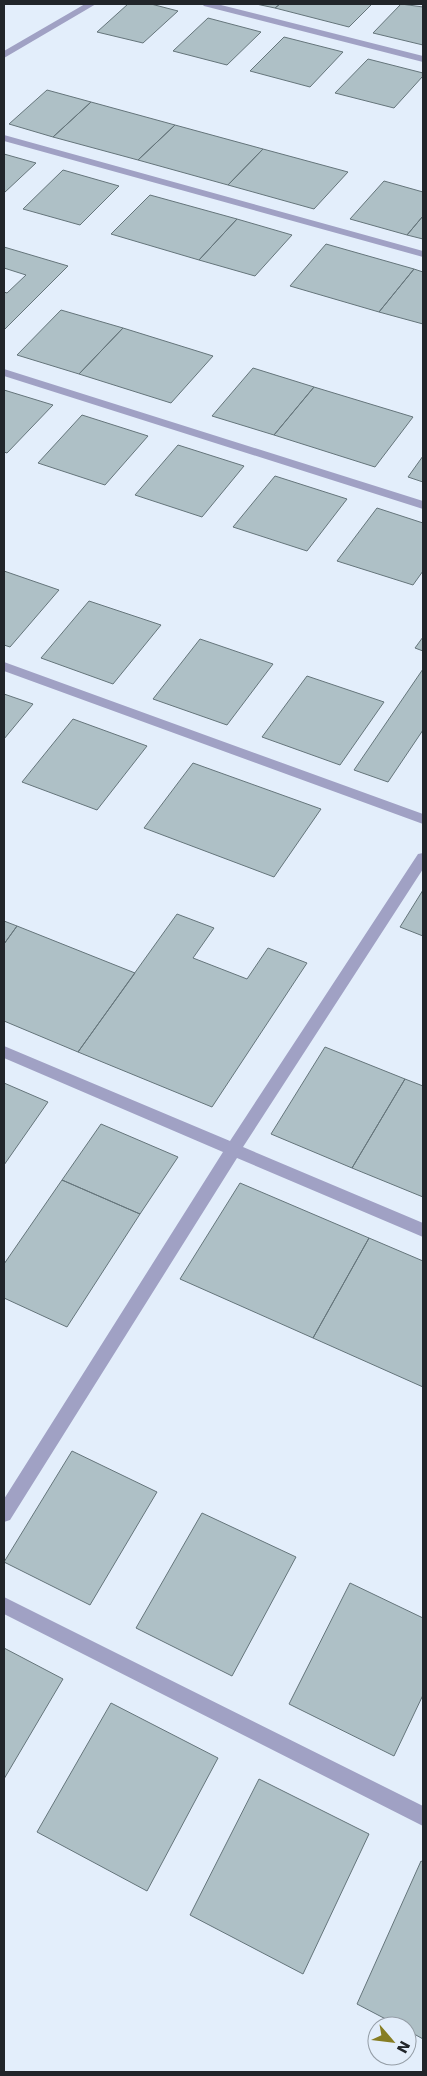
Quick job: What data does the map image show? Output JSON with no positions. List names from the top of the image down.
{
  "north": "bottom right"
}
